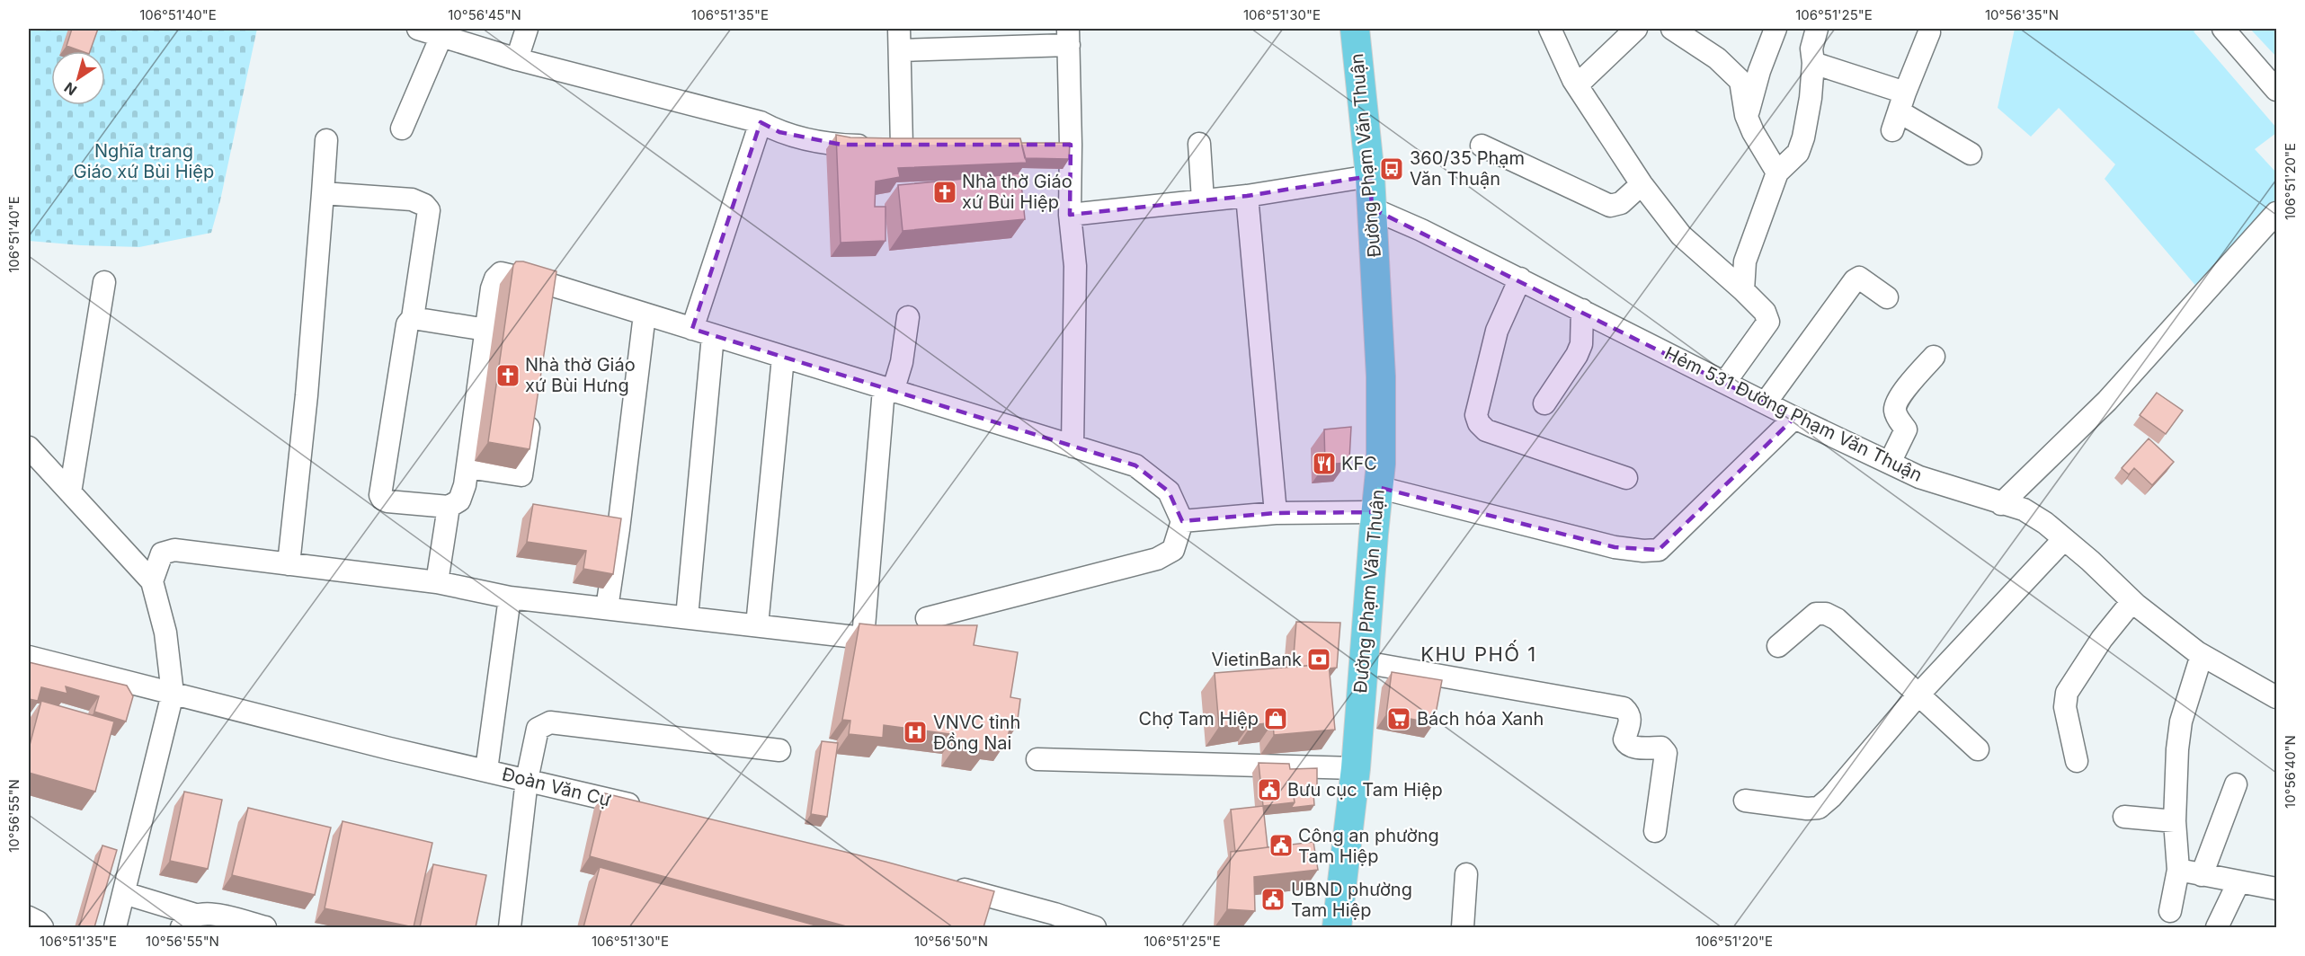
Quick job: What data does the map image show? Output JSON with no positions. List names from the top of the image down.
{
  "streets": {
    "main road": ["Đường Phạm Văn Thuận"],
    "street": ["Hẻm 531 Đường Phạm Văn Thuận", "Đoàn Văn Cự"]
  },
  "crossings": [
    ["Đường Phạm Văn Thuận", "Hẻm 531 Đường Phạm Văn Thuận"]
  ],
  "districts": ["KHU PHỐ 1"],
  "parks": ["Nghĩa trang Giáo xứ Bùi Hiệp"],
  "places": {
    "bus stop": ["360/35 Phạm Văn Thuận"],
    "church": ["Nhà thờ Giáo xứ Bùi Hiệp", "Nhà thờ Giáo xứ Bùi Hưng"],
    "restaurant": ["KFC"],
    "bank": ["VietinBank"],
    "shop": ["Chợ Tam Hiệp"],
    "supermarket": ["Bách hóa Xanh"],
    "hospital": ["VNVC tỉnh Đồng Nai"],
    "public building": ["Bưu cục Tam Hiệp", "Công an phường Tam Hiệp", "UBND phường Tam Hiệp"]
  },
  "north": "bottom left",
  "coordinates": [
    "106°51'40\"E",
    "10°56'45\"N",
    "106°51'35\"E",
    "106°51'30\"E",
    "106°51'25\"E",
    "10°56'35\"N",
    "106°51'20\"E",
    "10°56'40\"N",
    "10°56'55\"N",
    "10°56'50\"N"
  ]
}
